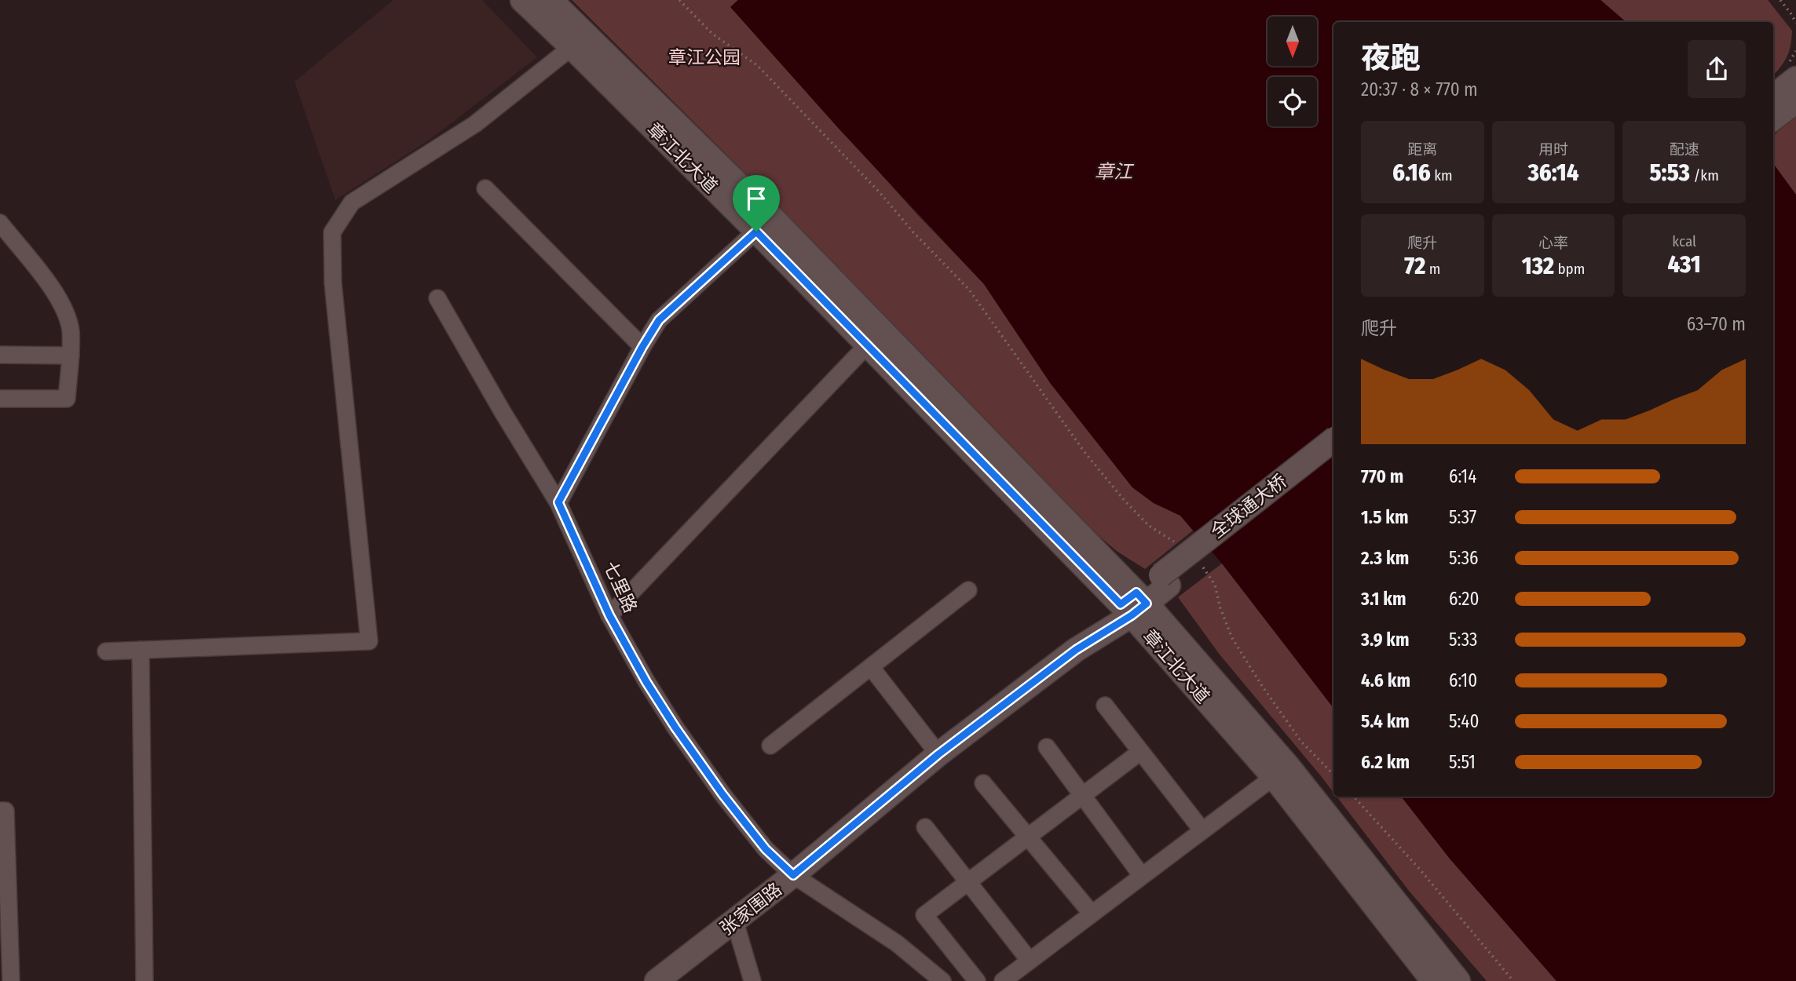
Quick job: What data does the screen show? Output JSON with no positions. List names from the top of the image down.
{
  "streets": {
    "main road": ["章江北大道", "全球通大桥", "张家围路"],
    "street": ["七里路"]
  },
  "crossings": [
    ["章江北大道", "张家围路"],
    ["全球通大桥", "张家围路"],
    ["七里路", "张家围路"]
  ],
  "water": ["章江"],
  "parks": ["章江公园"],
  "north": "bottom",
  "page": {
    "heading": ["夜跑", "20:37 · 8 × 770 m"],
    "stats": [
      ["距离", "6.16 km"],
      ["用时", "36:14"],
      ["配速", "5:53 /km"],
      ["爬升", "72 m"],
      ["心率", "132 bpm"],
      ["kcal", "431"]
    ],
    "chart": ["爬升", "63–70 m"],
    "list": [
      {
        "name": "770 m",
        "note": "6:14"
      },
      {
        "name": "1.5 km",
        "note": "5:37"
      },
      {
        "name": "2.3 km",
        "note": "5:36"
      },
      {
        "name": "3.1 km",
        "note": "6:20"
      },
      {
        "name": "3.9 km",
        "note": "5:33"
      },
      {
        "name": "4.6 km",
        "note": "6:10"
      },
      {
        "name": "5.4 km",
        "note": "5:40"
      },
      {
        "name": "6.2 km",
        "note": "5:51"
      }
    ]
  }
}
